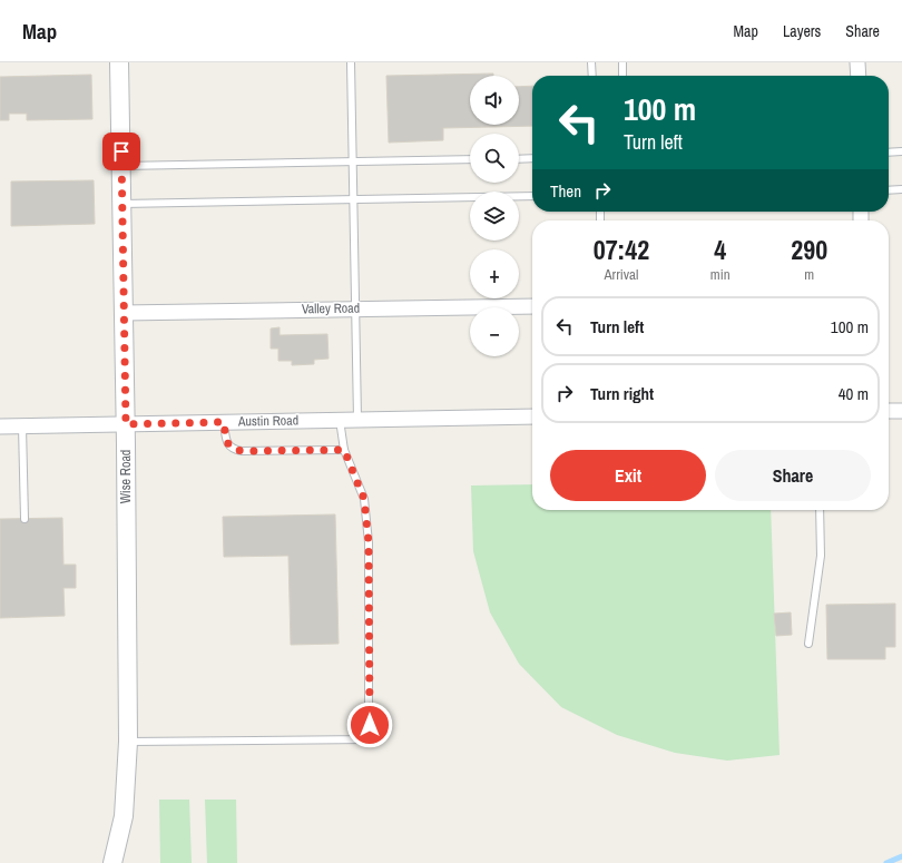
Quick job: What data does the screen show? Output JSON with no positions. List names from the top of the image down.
{
  "streets": {
    "street": ["Valley Road", "Austin Road", "Wise Road"]
  },
  "crossings": [
    ["Valley Road", "Wise Road"],
    ["Austin Road", "Wise Road"]
  ],
  "page": {
    "header": "Map",
    "nav": ["Map", "Layers", "Share"],
    "map_buttons": ["+", "−"],
    "turn": ["100 m", "Turn left"],
    "then": "Then",
    "eta": [
      "07:42",
      "Arrival",
      "4",
      "min",
      "290",
      "m"
    ],
    "list": [
      {
        "name": "Turn left",
        "value": "100 m"
      },
      {
        "name": "Turn right",
        "value": "40 m"
      }
    ],
    "buttons": ["Exit", "Share"]
  }
}
